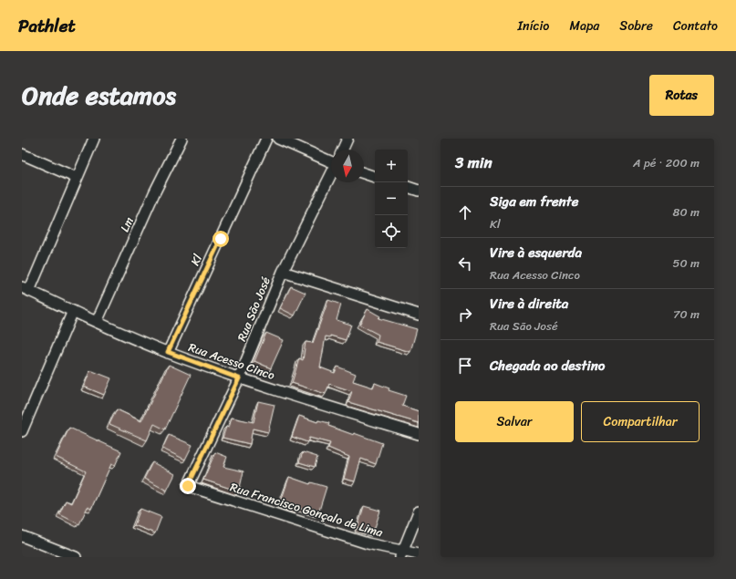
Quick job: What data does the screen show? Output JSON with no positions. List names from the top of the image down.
{
  "streets": {
    "street": [
      "Lm",
      "Kl",
      "Rua São José",
      "Rua Acesso Cinco",
      "Rua Francisco Gonçalo de Lima"
    ]
  },
  "crossings": [
    ["Lm", "Rua Acesso Cinco"],
    ["Kl", "Rua Acesso Cinco"],
    ["Rua São José", "Rua Acesso Cinco"],
    ["Rua São José", "Rua Francisco Gonçalo de Lima"]
  ],
  "north": "bottom",
  "page": {
    "header": "Pathlet",
    "nav": [
      "Início",
      "Mapa",
      "Sobre",
      "Contato"
    ],
    "title": "Onde estamos",
    "buttons": [
      "Rotas",
      ["Salvar", "Compartilhar"]
    ],
    "heading": ["3 min", "A pé · 200 m"],
    "map_buttons": ["+", "−"],
    "list": [
      ["Siga em frente", "Kl", "80 m"],
      ["Vire à esquerda", "Rua Acesso Cinco", "50 m"],
      ["Vire à direita", "Rua São José", "70 m"],
      "Chegada ao destino"
    ]
  }
}
